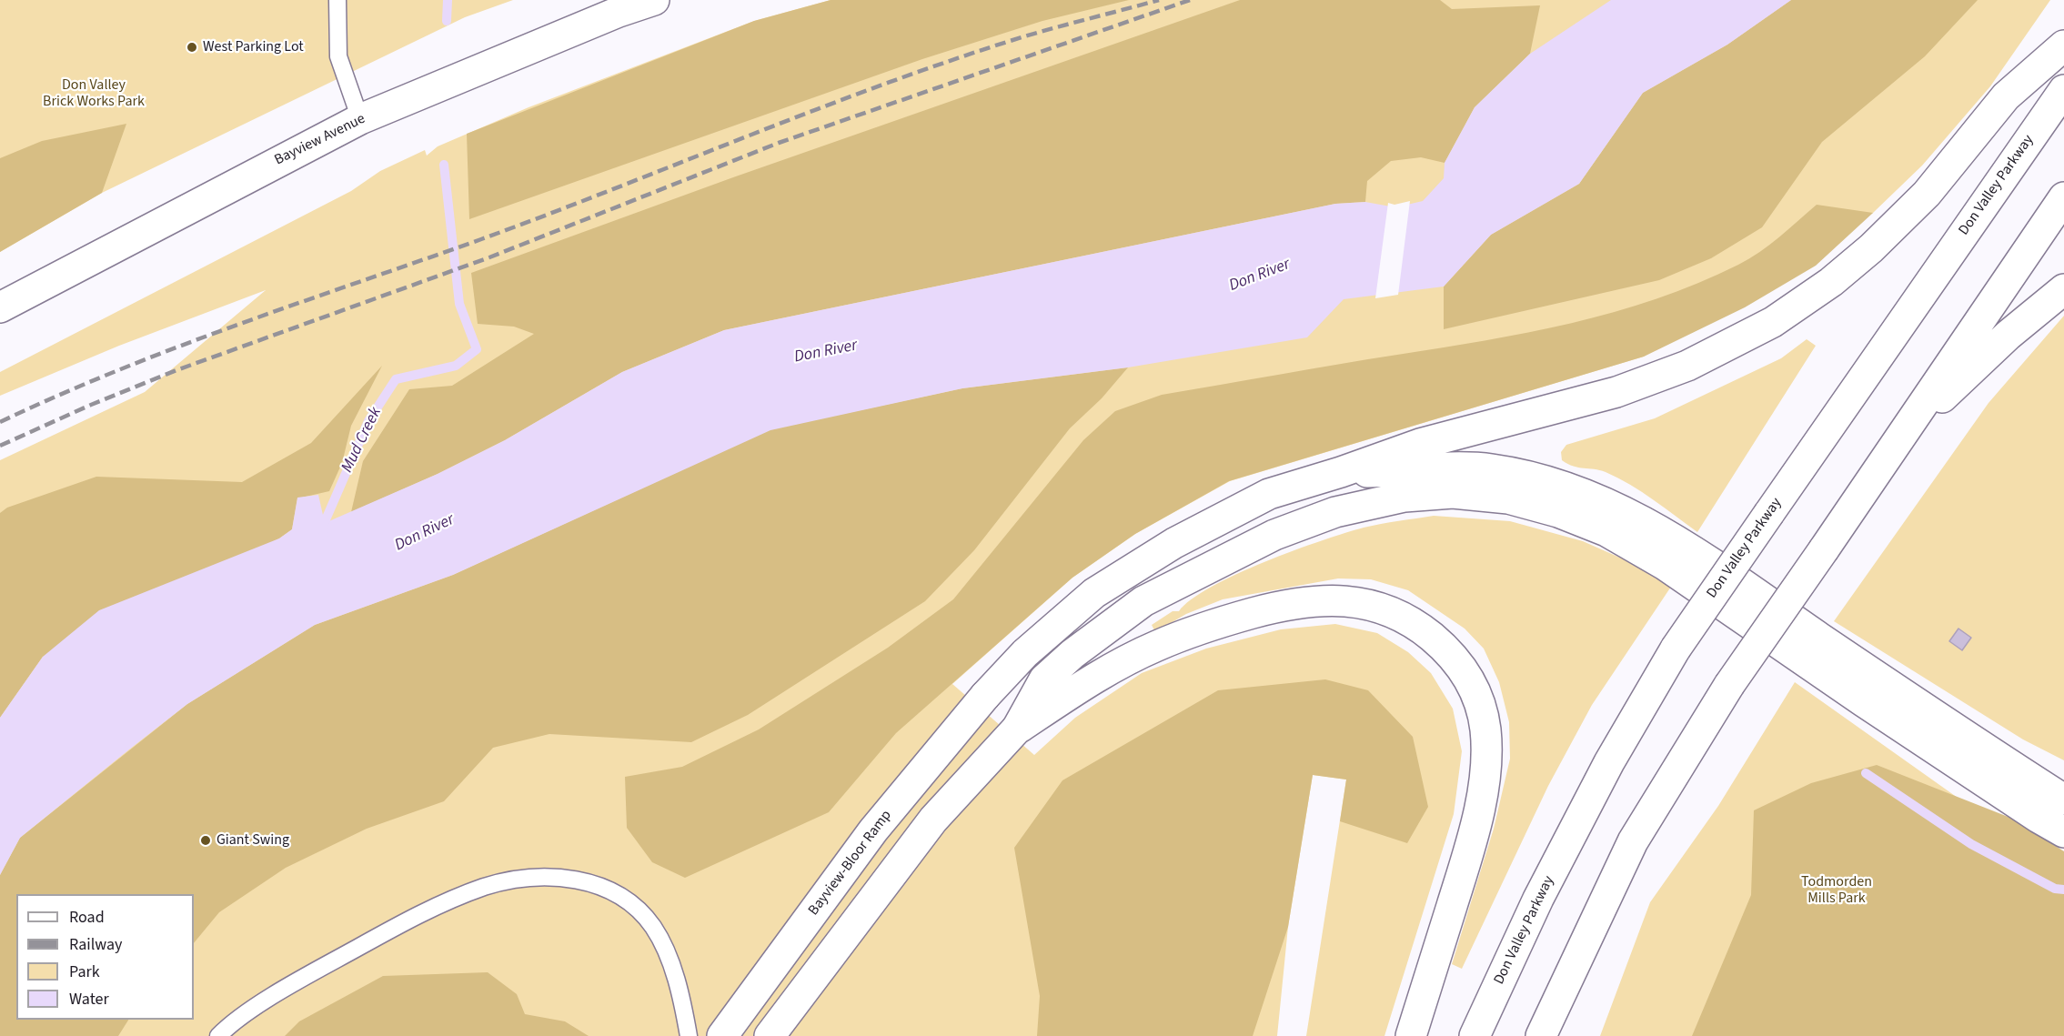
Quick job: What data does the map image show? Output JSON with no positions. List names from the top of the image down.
{
  "streets": {
    "main road": ["Bayview Avenue", "Don Valley Parkway", "Bayview-Bloor Ramp"]
  },
  "water": ["Don River", "Mud Creek"],
  "parks": ["Don Valley Brick Works Park", "Todmorden Mills Park"],
  "places": ["West Parking Lot", "Giant Swing"],
  "legend": [
    "Road",
    "Railway",
    "Park",
    "Water"
  ]
}
